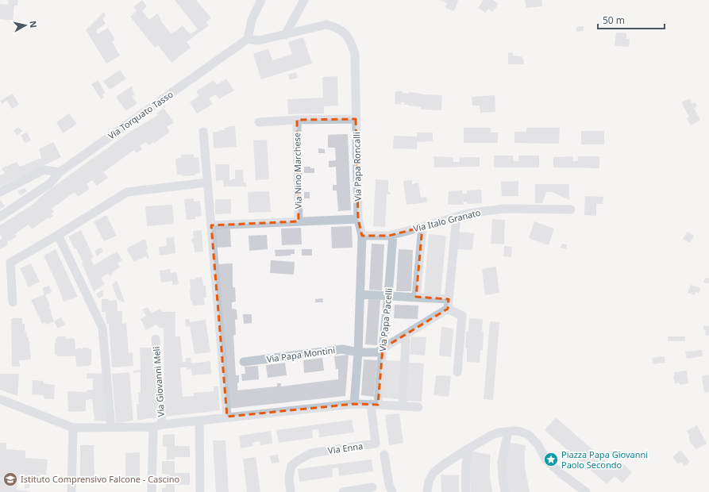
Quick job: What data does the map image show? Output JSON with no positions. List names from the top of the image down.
{
  "streets": {
    "street": [
      "Via Torquato Tasso",
      "Via Papa Roncalli",
      "Via Nino Marchese",
      "Via Italo Granato",
      "Via Papa Pacelli",
      "Via Papa Montini",
      "Via Giovanni Meli",
      "Via Enna"
    ]
  },
  "crossings": [
    ["Via Torquato Tasso", "Via Papa Roncalli"],
    ["Via Papa Roncalli", "Via Italo Granato"],
    ["Via Papa Roncalli", "Via Papa Montini"],
    ["Via Italo Granato", "Via Papa Pacelli"],
    ["Via Papa Pacelli", "Via Papa Montini"],
    ["Via Papa Pacelli", "Via Enna"]
  ],
  "places": {
    "place": ["Piazza Papa Giovanni Paolo Secondo"],
    "school or university": ["Istituto Comprensivo Falcone - Cascino"]
  },
  "scale_bar": "50 m",
  "north": "right"
}
